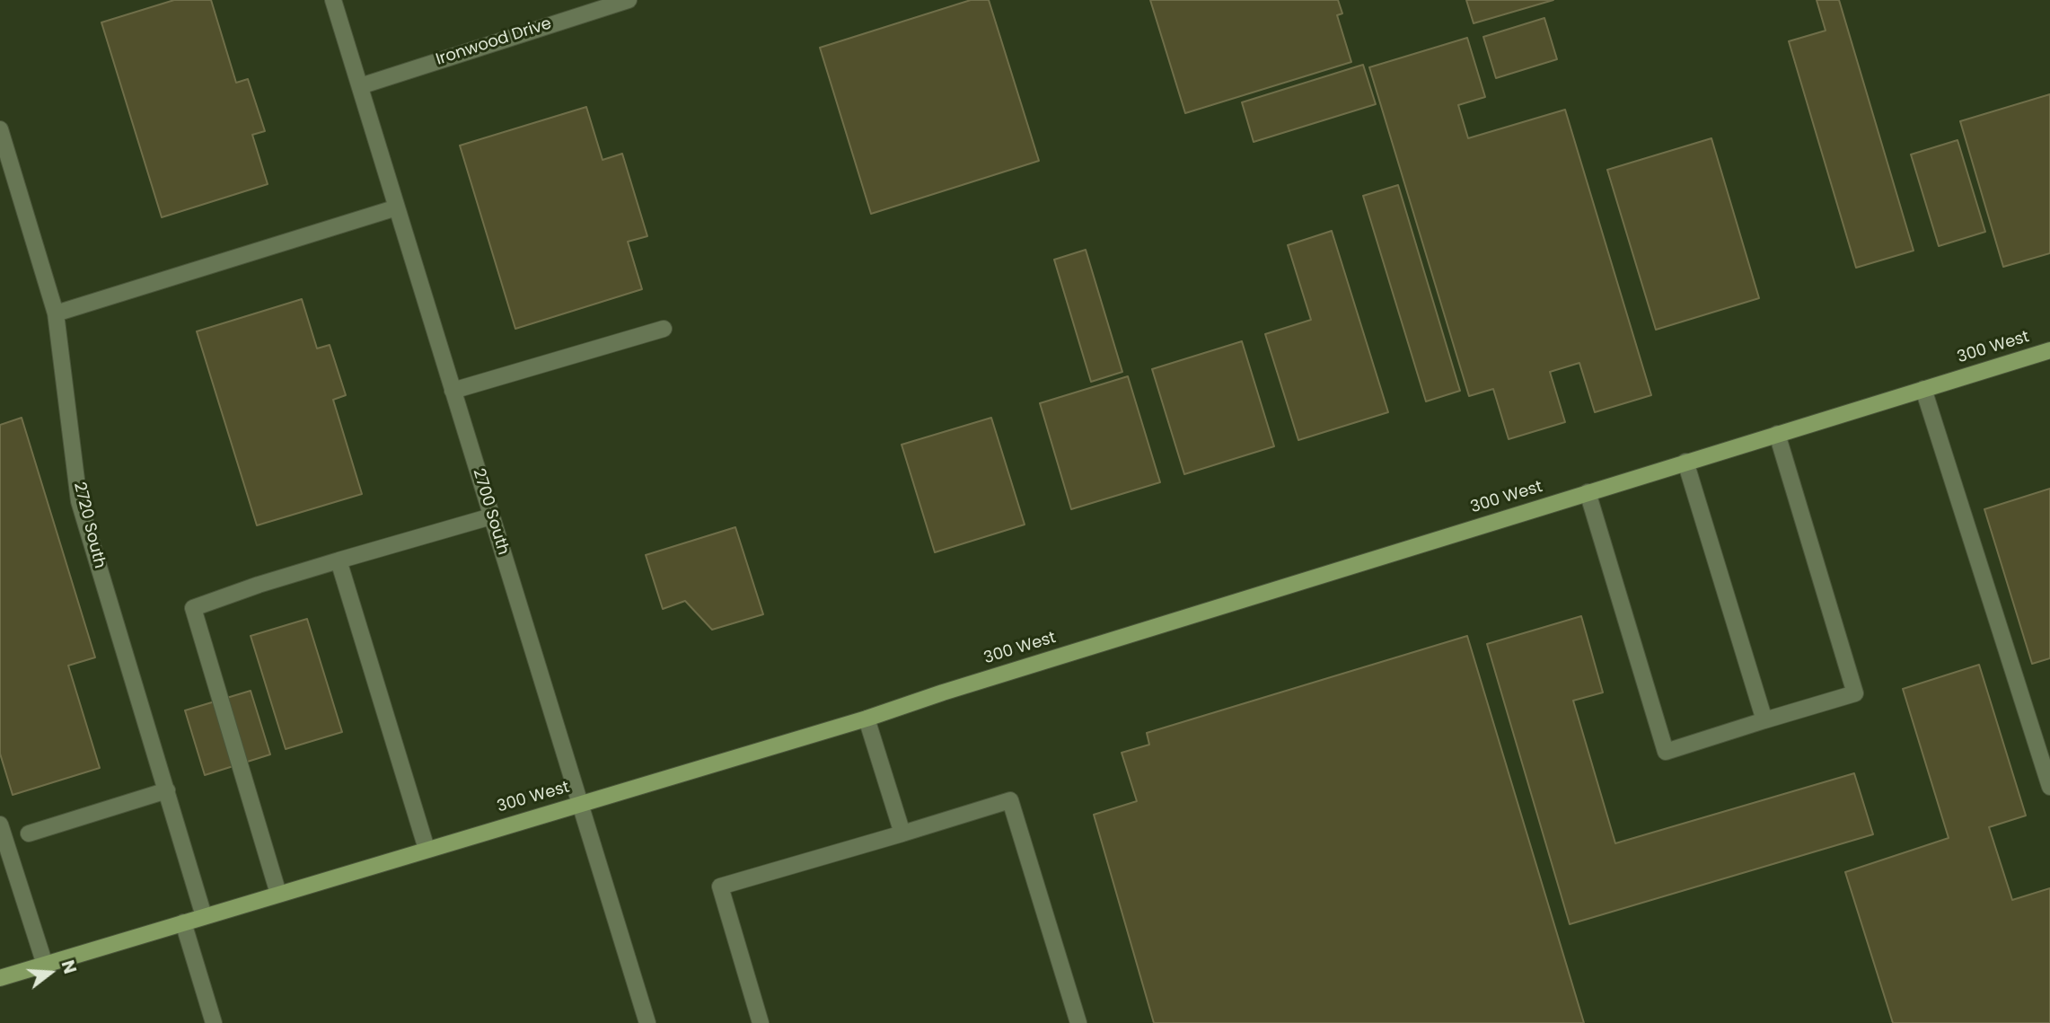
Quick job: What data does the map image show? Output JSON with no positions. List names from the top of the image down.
{
  "streets": {
    "main road": ["300 West"],
    "street": ["Ironwood Drive", "2700 South", "2720 South"]
  },
  "crossings": [
    ["Ironwood Drive", "2700 South"],
    ["300 West", "2700 South"],
    ["300 West", "2720 South"]
  ],
  "north": "right"
}
